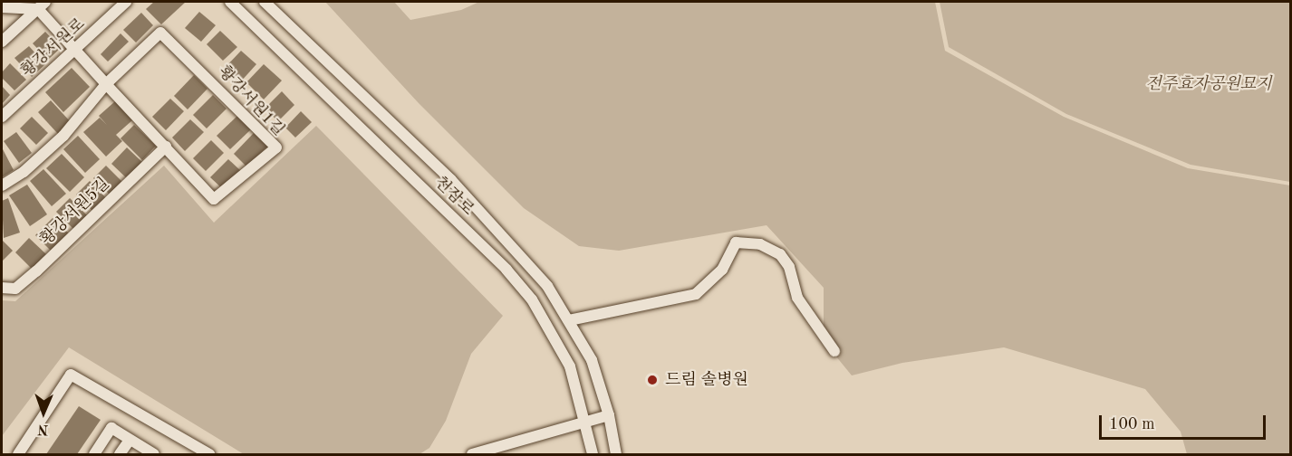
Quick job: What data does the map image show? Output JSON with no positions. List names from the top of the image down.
{
  "streets": {
    "street": [
      "황강서원로",
      "황강서원1길",
      "천잠로",
      "황강서원5길"
    ]
  },
  "crossings": [
    ["황강서원로", "황강서원1길"],
    ["황강서원1길", "황강서원5길"]
  ],
  "parks": ["전주효자공원묘지"],
  "places": ["드림 솔병원"],
  "scale_bar": "100 m",
  "north": "bottom"
}
